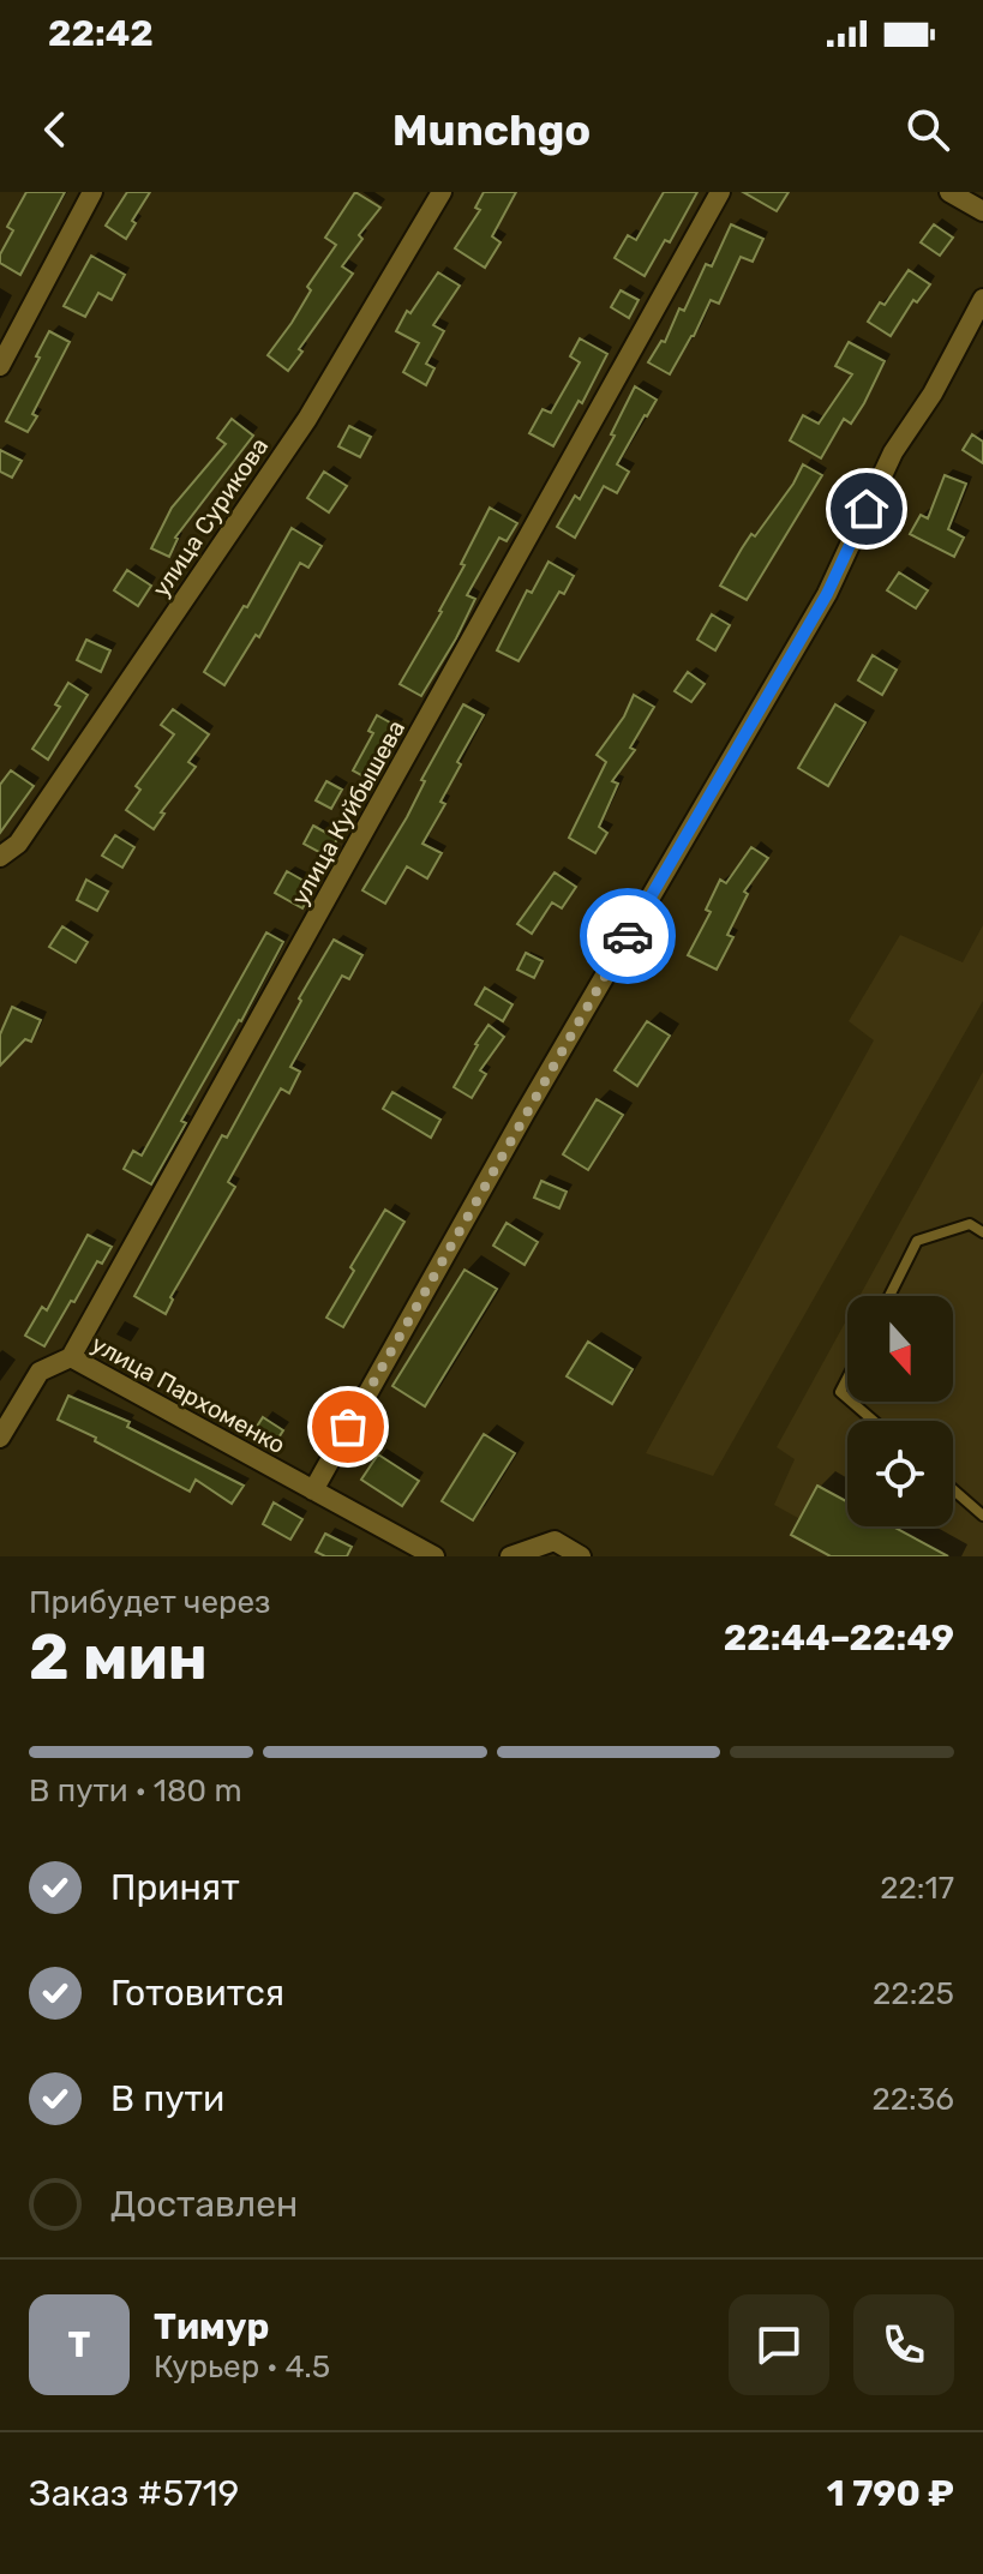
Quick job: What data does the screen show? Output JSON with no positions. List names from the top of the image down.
{
  "streets": {
    "street": ["улица Сурикова", "улица Куйбышева", "улица Пархоменко"]
  },
  "crossings": [
    ["улица Куйбышева", "улица Пархоменко"]
  ],
  "north": "bottom",
  "page": {
    "status": "22:42",
    "header": "Munchgo",
    "heading": ["2 мин", "Прибудет через", "22:44–22:49"],
    "panel": [
      "Тимур",
      "Курьер · 4.5",
      "Заказ #5719",
      "1 790 ₽"
    ],
    "bar": "В пути · 180 m",
    "list": [
      ["Принят", "22:17"],
      ["Готовится", "22:25"],
      ["В пути", "22:36"],
      "Доставлен"
    ],
    "round": "Т"
  }
}
